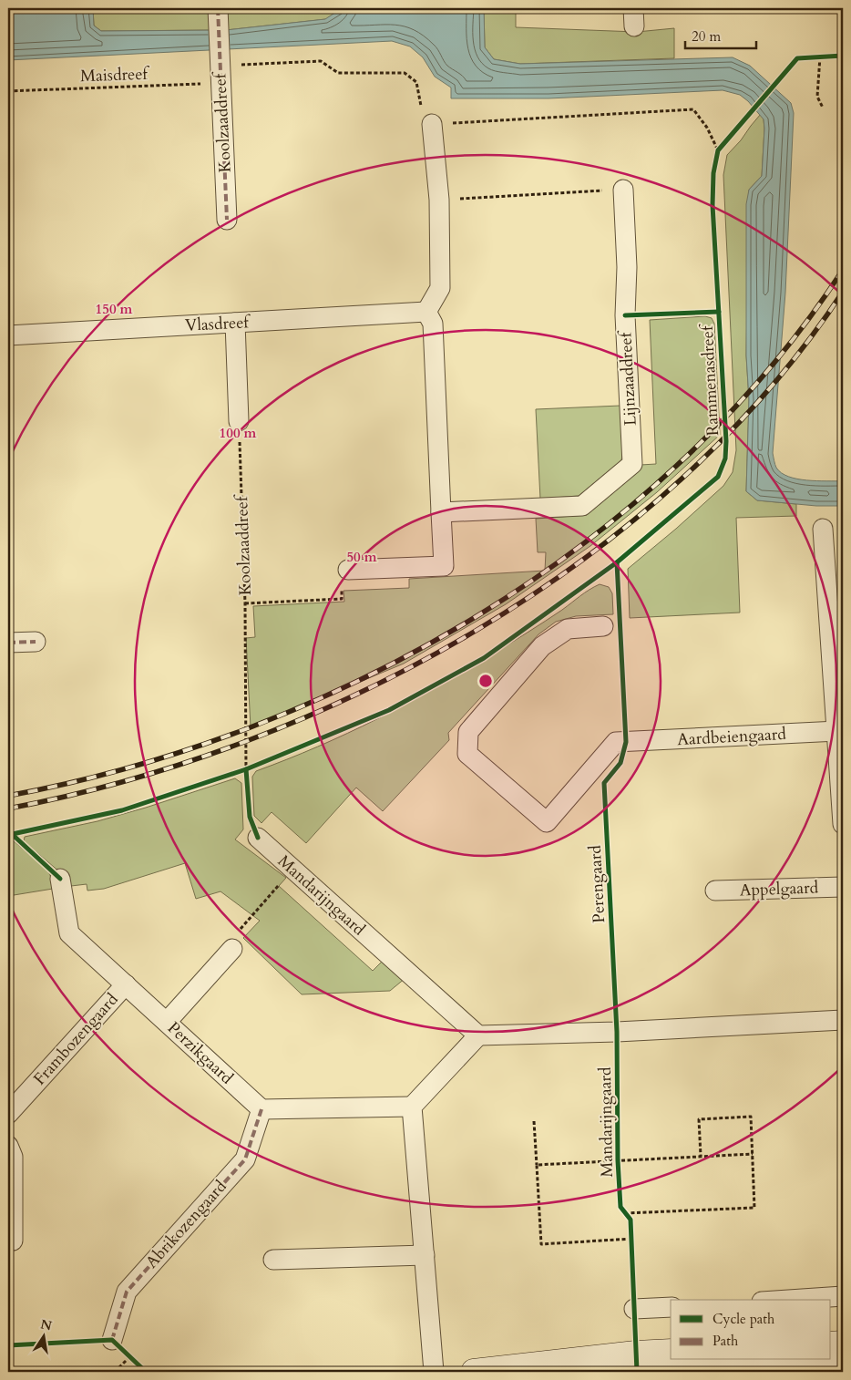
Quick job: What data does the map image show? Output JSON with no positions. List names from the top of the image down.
{
  "streets": {
    "street": [
      "Koolzaaddreef",
      "Vlasdreef",
      "Lijnzaaddreef",
      "Aardbeiengaard",
      "Appelgaard",
      "Mandarijngaard",
      "Frambozengaard",
      "Perzikgaard",
      "Abrikozengaard"
    ],
    "path": ["Maisdreef"],
    "cycle path": ["Rammenasdreef", "Perengaard"]
  },
  "crossings": [
    ["Maisdreef", "Koolzaaddreef"],
    ["Frambozengaard", "Perzikgaard"],
    ["Perzikgaard", "Abrikozengaard"]
  ],
  "legend": ["Cycle path", "Path"],
  "scale_bar": "20 m",
  "north": "top",
  "rings": ["150 m", "100 m", "50 m"]
}
